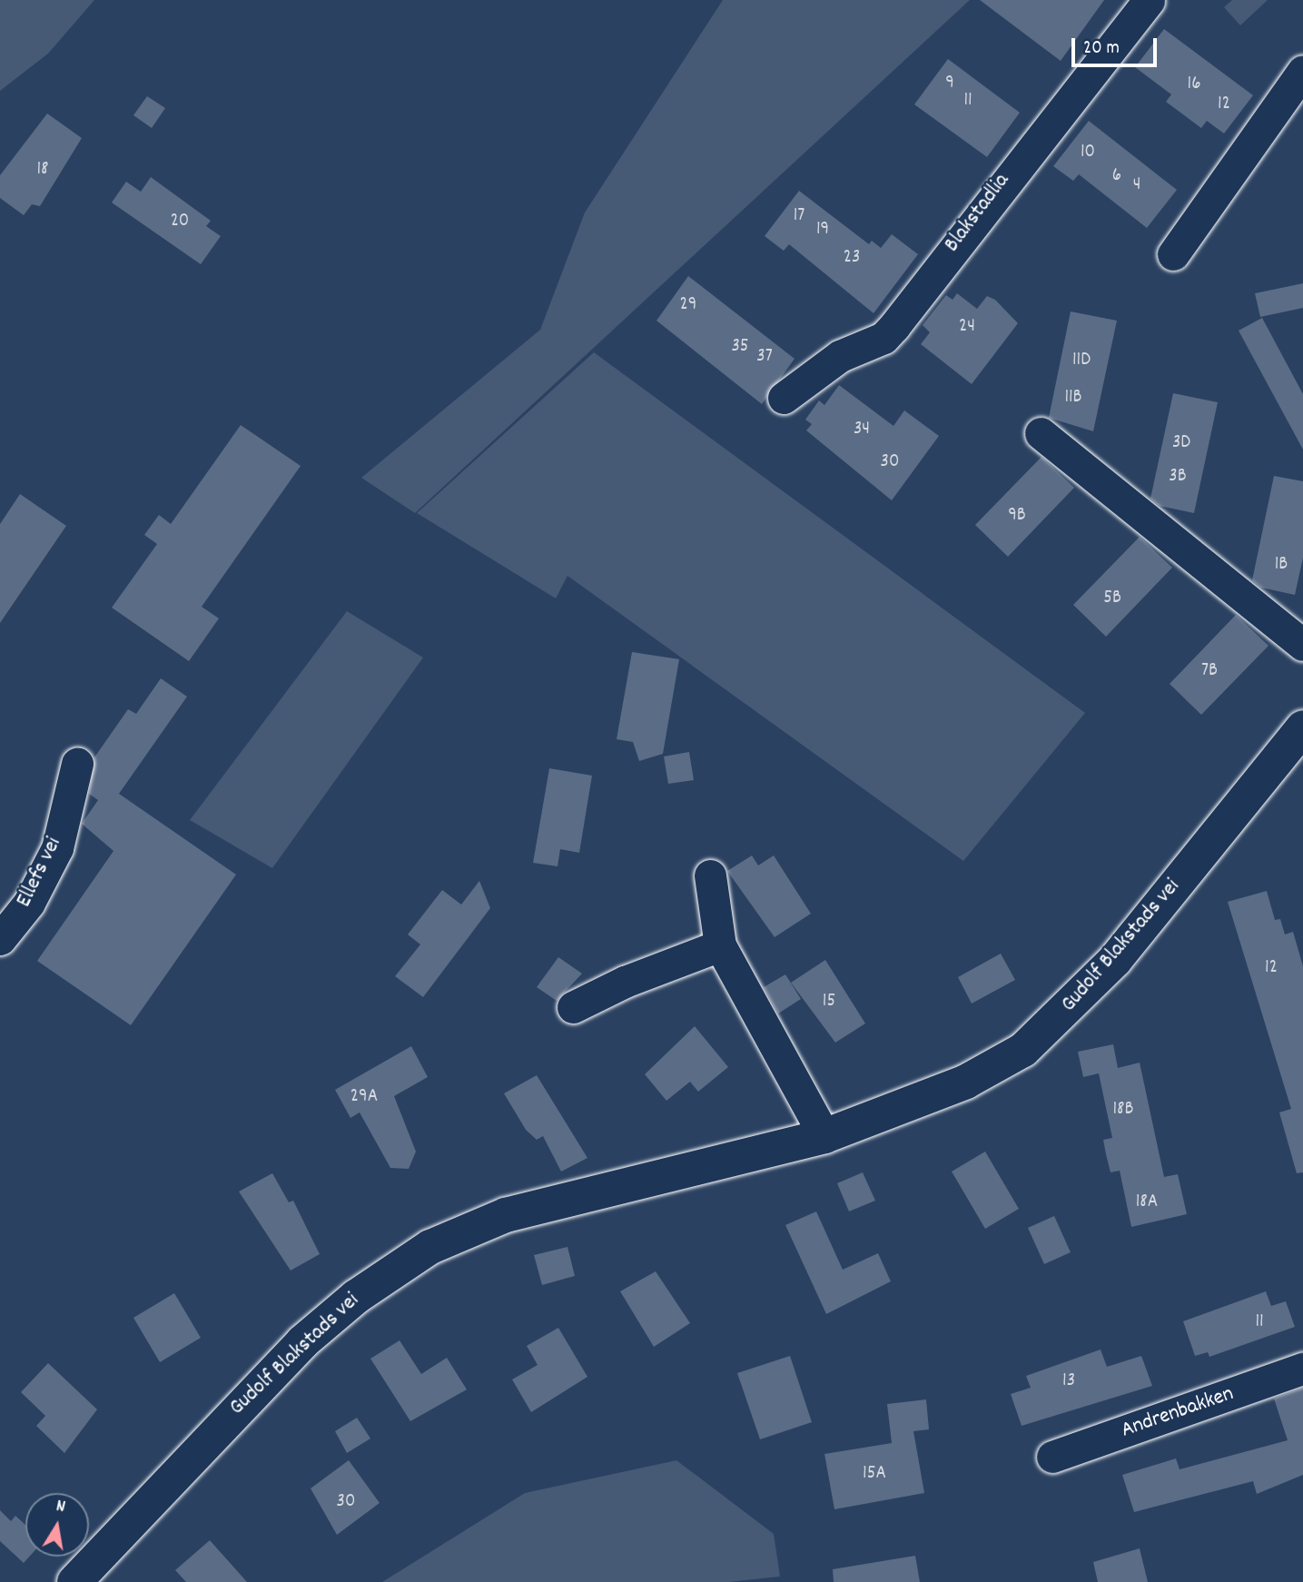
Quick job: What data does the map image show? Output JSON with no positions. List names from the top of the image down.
{
  "streets": {
    "street": [
      "Blakstadlia",
      "Ellefs vei",
      "Gudolf Blakstads vei",
      "Andrenbakken"
    ]
  },
  "house_numbers": [
    "9",
    "16",
    "11",
    "12",
    "10",
    "18",
    "6",
    "4",
    "17",
    "20",
    "19",
    "23",
    "29",
    "24",
    "35",
    "37",
    "11D",
    "11B",
    "34",
    "3D",
    "30",
    "3B",
    "9B",
    "1B",
    "5B",
    "7B",
    "12",
    "15",
    "29A",
    "18B",
    "18A",
    "11",
    "13",
    "15A",
    "30"
  ],
  "scale_bar": "20 m",
  "north": "top"
}
